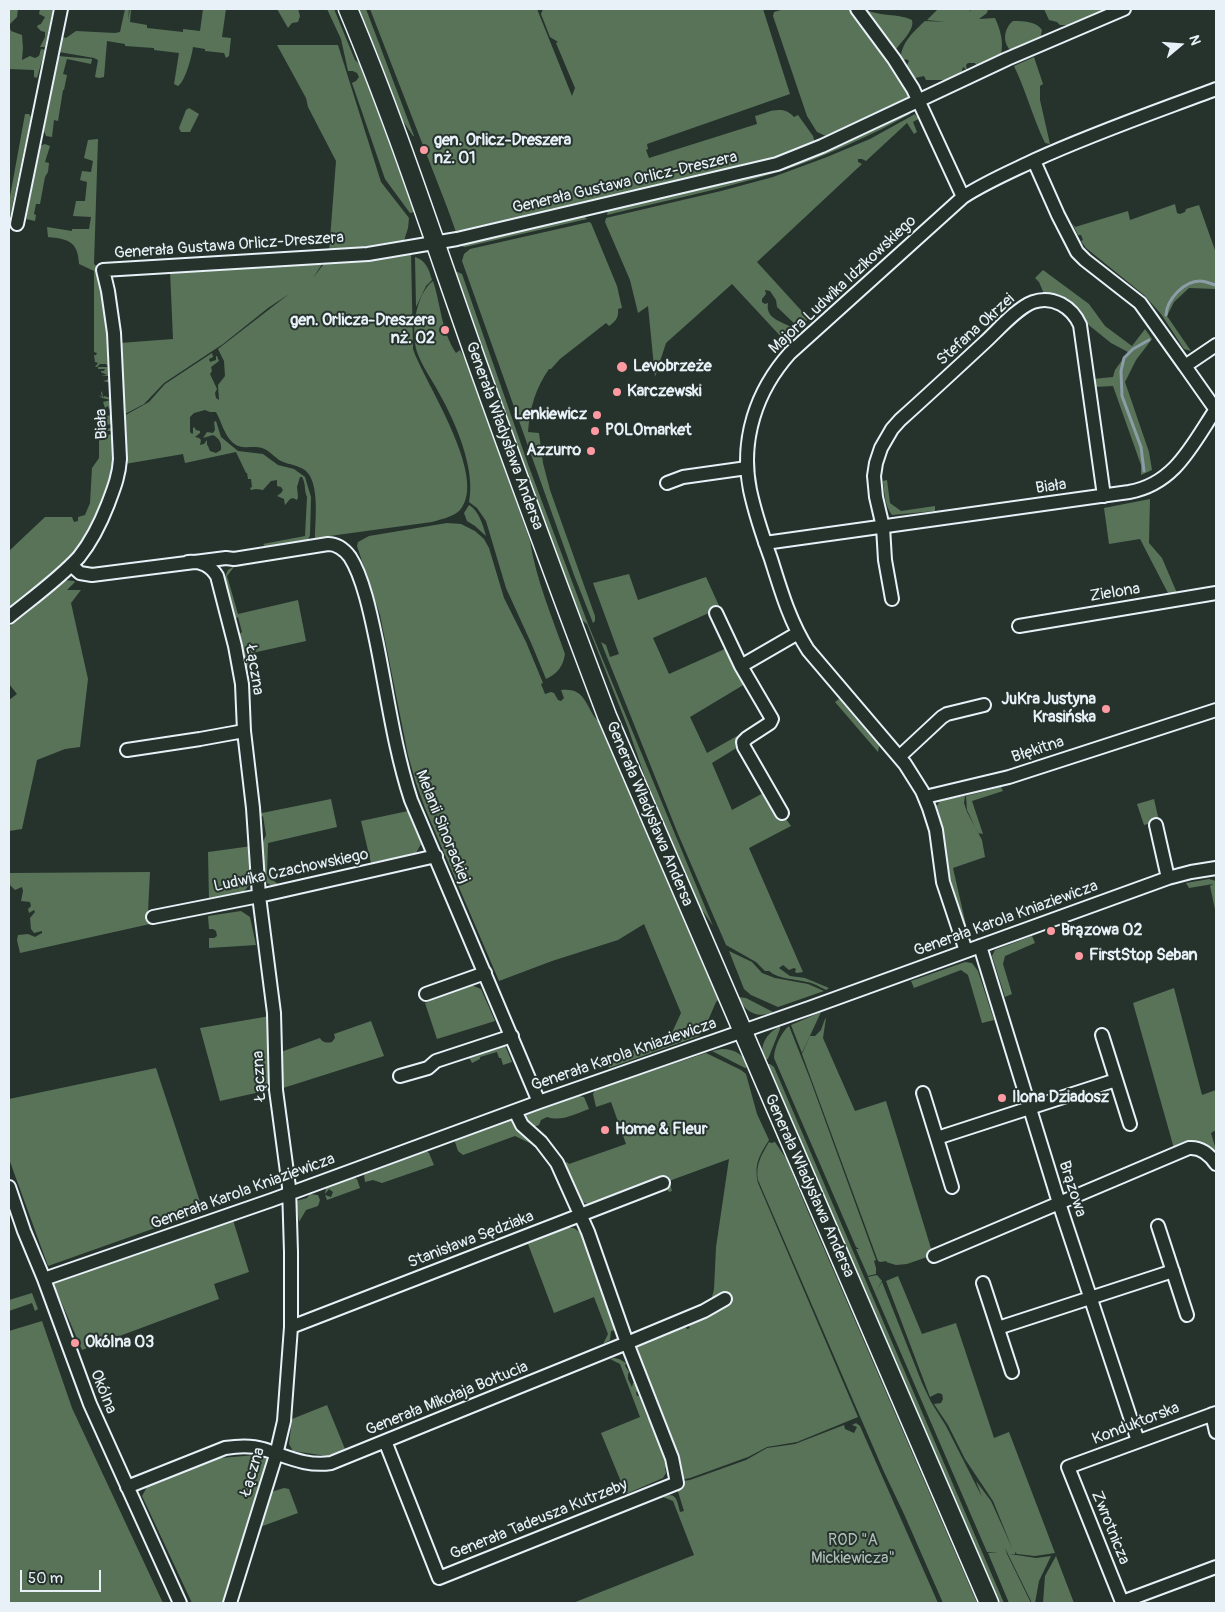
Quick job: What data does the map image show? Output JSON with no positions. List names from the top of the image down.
{
  "streets": {
    "main road": ["Generała Władysława Andersa"],
    "street": [
      "Generała Gustawa Orlicz-Dreszera",
      "Majora Ludwika Idzikowskiego",
      "Stefana Okrzei",
      "Biała",
      "Zielona",
      "Łączna",
      "Błękitna",
      "Melanii Sinorackiej",
      "Ludwika Czachowskiego",
      "Generała Karola Kniaziewicza",
      "Brązowa",
      "Stanisława Sędziaka",
      "Okólna",
      "Generała Mikołaja Bołtucia",
      "Konduktorska",
      "Generała Tadeusza Kutrzeby",
      "Zwrotnicza"
    ]
  },
  "crossings": [
    ["Generała Gustawa Orlicz-Dreszera", "Biała"],
    ["Generała Gustawa Orlicz-Dreszera", "Generała Władysława Andersa"],
    ["Majora Ludwika Idzikowskiego", "Biała"],
    ["Majora Ludwika Idzikowskiego", "Błękitna"],
    ["Majora Ludwika Idzikowskiego", "Generała Karola Kniaziewicza"],
    ["Stefana Okrzei", "Biała"],
    ["Generała Władysława Andersa", "Generała Karola Kniaziewicza"],
    ["Łączna", "Ludwika Czachowskiego"],
    ["Łączna", "Generała Karola Kniaziewicza"],
    ["Łączna", "Stanisława Sędziaka"],
    ["Łączna", "Generała Mikołaja Bołtucia"],
    ["Melanii Sinorackiej", "Ludwika Czachowskiego"],
    ["Melanii Sinorackiej", "Generała Karola Kniaziewicza"],
    ["Generała Karola Kniaziewicza", "Brązowa"],
    ["Generała Karola Kniaziewicza", "Okólna"],
    ["Brązowa", "Konduktorska"],
    ["Okólna", "Generała Mikołaja Bołtucia"],
    ["Generała Mikołaja Bołtucia", "Generała Tadeusza Kutrzeby"],
    ["Konduktorska", "Zwrotnicza"]
  ],
  "parks": ["ROD \"A Mickiewicza\""],
  "places": [
    "gen. Orlicz-Dreszera nż. 01",
    "gen. Orlicza-Dreszera nż. 02",
    "Levobrzeże",
    "Karczewski",
    "Lenkiewicz",
    "POLOmarket",
    "Azzurro",
    "JuKra Justyna Krasińska",
    "Brązowa 02",
    "FirstStop Seban",
    "Ilona Dziadosz",
    "Home & Fleur",
    "Okólna 03"
  ],
  "scale_bar": "50 m",
  "north": "right"
}
